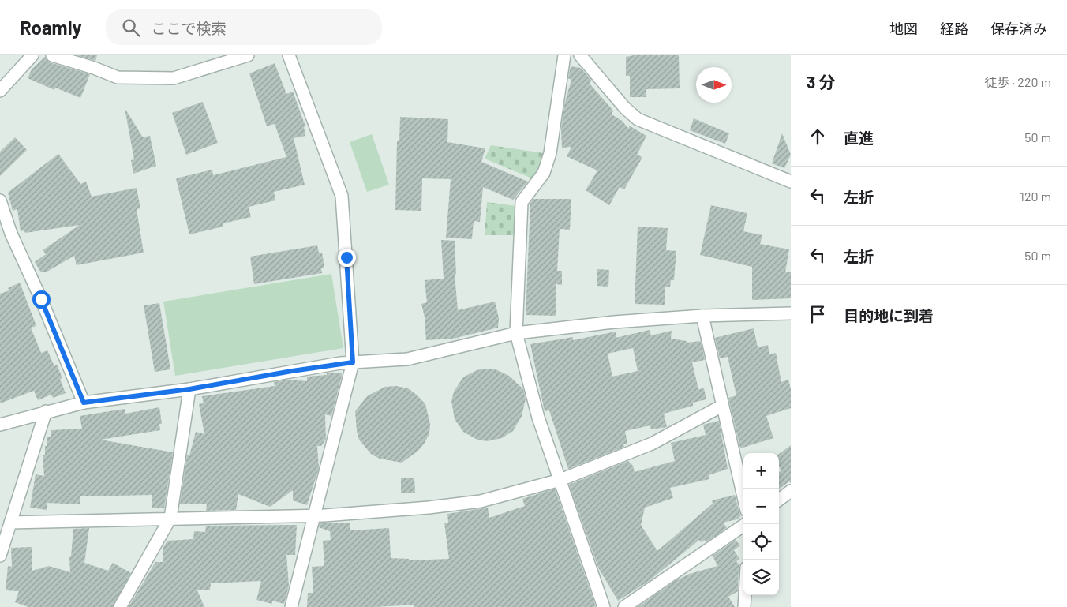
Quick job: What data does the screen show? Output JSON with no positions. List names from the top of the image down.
{
  "north": "right",
  "page": {
    "header": "Roamly",
    "search": "ここで検索",
    "nav": ["地図", "経路", "保存済み"],
    "heading": ["3 分", "徒歩 · 220 m"],
    "list": [
      ["直進", "50 m"],
      ["左折", "120 m"],
      ["左折", "50 m"],
      "目的地に到着"
    ],
    "map_buttons": ["+", "−"]
  }
}
